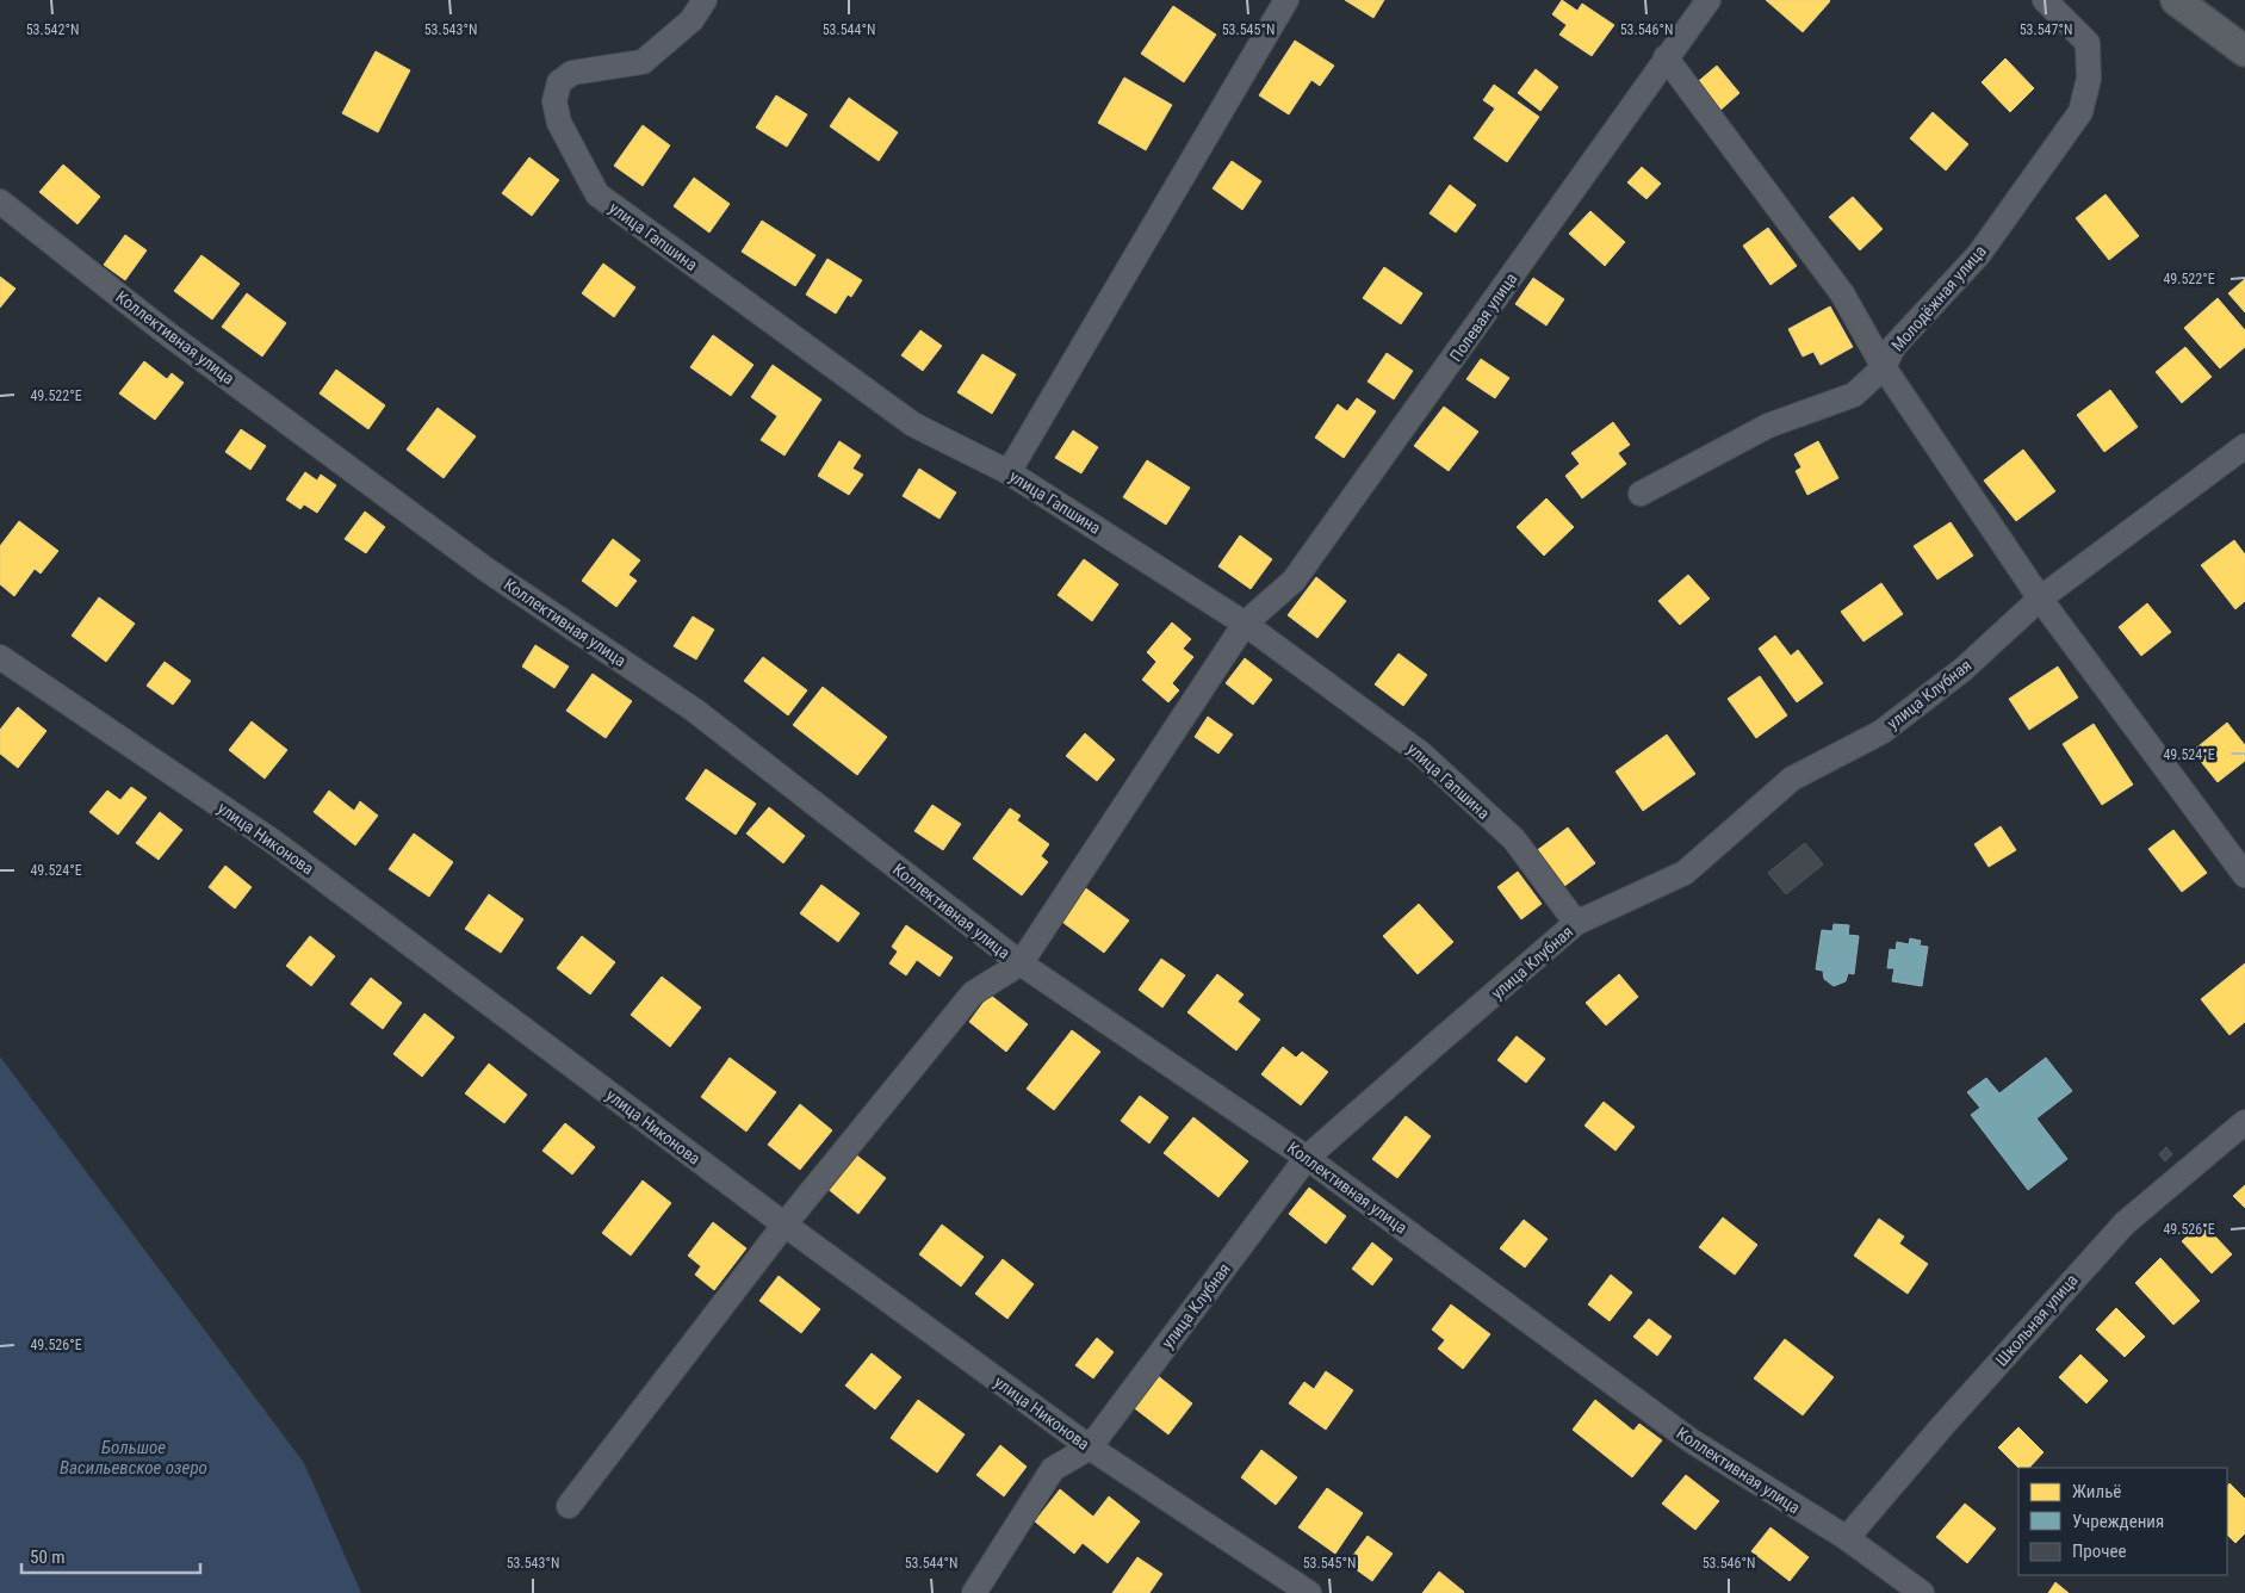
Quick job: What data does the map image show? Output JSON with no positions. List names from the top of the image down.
{
  "streets": {
    "street": [
      "улица Гапшина",
      "Молодёжная улица",
      "Полевая улица",
      "Коллективная улица",
      "улица Клубная",
      "улица Никонова",
      "Школьная улица"
    ]
  },
  "crossings": [
    ["улица Гапшина", "Полевая улица"],
    ["улица Гапшина", "улица Клубная"],
    ["Полевая улица", "Коллективная улица"],
    ["Коллективная улица", "улица Клубная"],
    ["Коллективная улица", "Школьная улица"],
    ["улица Клубная", "улица Никонова"]
  ],
  "water": ["Большое Васильевское озеро"],
  "legend": ["Жильё", "Учреждения", "Прочее"],
  "scale_bar": "50 m",
  "coordinates": [
    "53.542°N",
    "53.543°N",
    "53.544°N",
    "53.545°N",
    "53.546°N",
    "53.547°N",
    "49.522°E",
    "49.524°E",
    "49.526°E"
  ]
}
